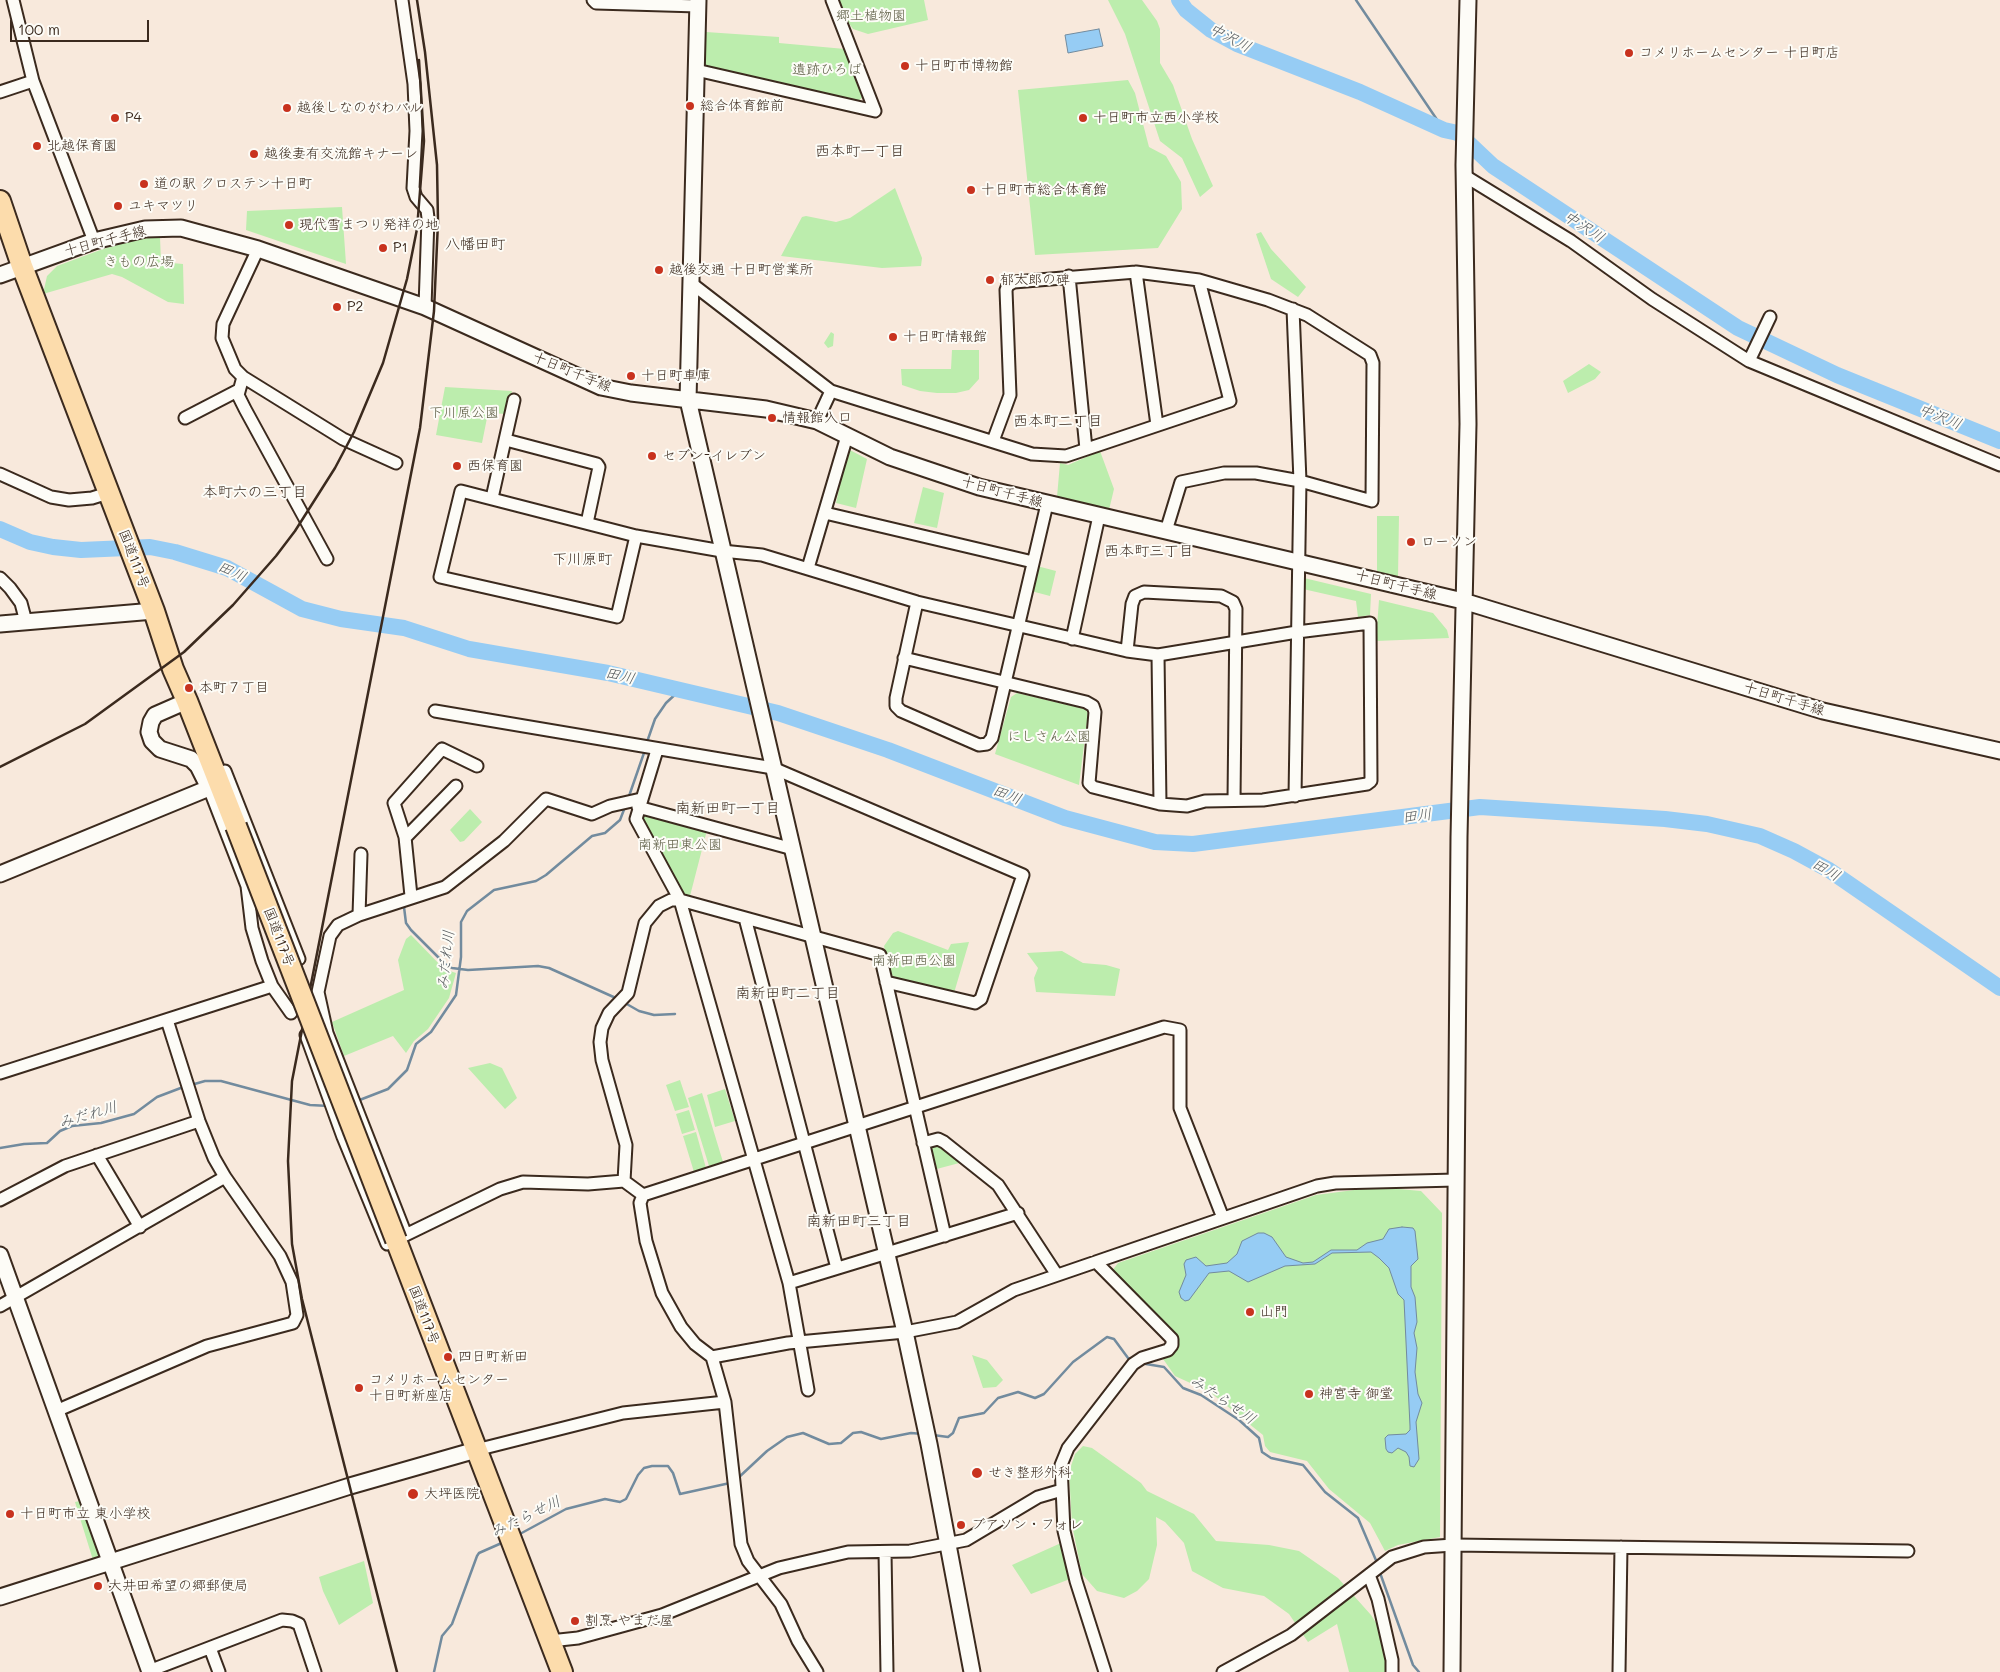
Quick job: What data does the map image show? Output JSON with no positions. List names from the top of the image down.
{
  "streets": {
    "highway": ["国道117号"],
    "street": ["十日町千手線"]
  },
  "crossings": [
    ["十日町千手線", "国道117号"]
  ],
  "districts": [
    "西本町一丁目",
    "八幡田町",
    "西本町二丁目",
    "本町六の三丁目",
    "西本町三丁目",
    "下川原町",
    "南新田町一丁目",
    "南新田町二丁目",
    "南新田町三丁目"
  ],
  "water": [
    "中沢川",
    "田川",
    "みだれ川",
    "みたらせ川"
  ],
  "parks": [
    "郷土植物園",
    "遺跡ひろば",
    "きもの広場",
    "下川原公園",
    "にしさん公園",
    "南新田東公園",
    "南新田西公園"
  ],
  "places": [
    "コメリホームセンター 十日町店",
    "十日町市博物館",
    "総合体育館前",
    "越後しなのがわバル",
    "P4",
    "十日町市立西小学校",
    "北越保育園",
    "越後妻有交流館キナーレ",
    "道の駅 クロステン十日町",
    "十日町市総合体育館",
    "ユキマツリ",
    "現代雪まつり発祥の地",
    "P1",
    "越後交通 十日町営業所",
    "郁太郎の碑",
    "P2",
    "十日町情報館",
    "十日町車庫",
    "情報館入口",
    "セブン-イレブン",
    "西保育園",
    "ローソン",
    "本町７丁目",
    "山門",
    "四日町新田",
    "コメリホームセンター 十日町新座店",
    "神宮寺 御堂",
    "せき整形外科",
    "大坪医院",
    "十日町市立 東小学校",
    "ブアソン・フォレ",
    "大井田希望の郷郵便局",
    "割烹 やまだ屋"
  ],
  "scale_bar": "100 m"
}
